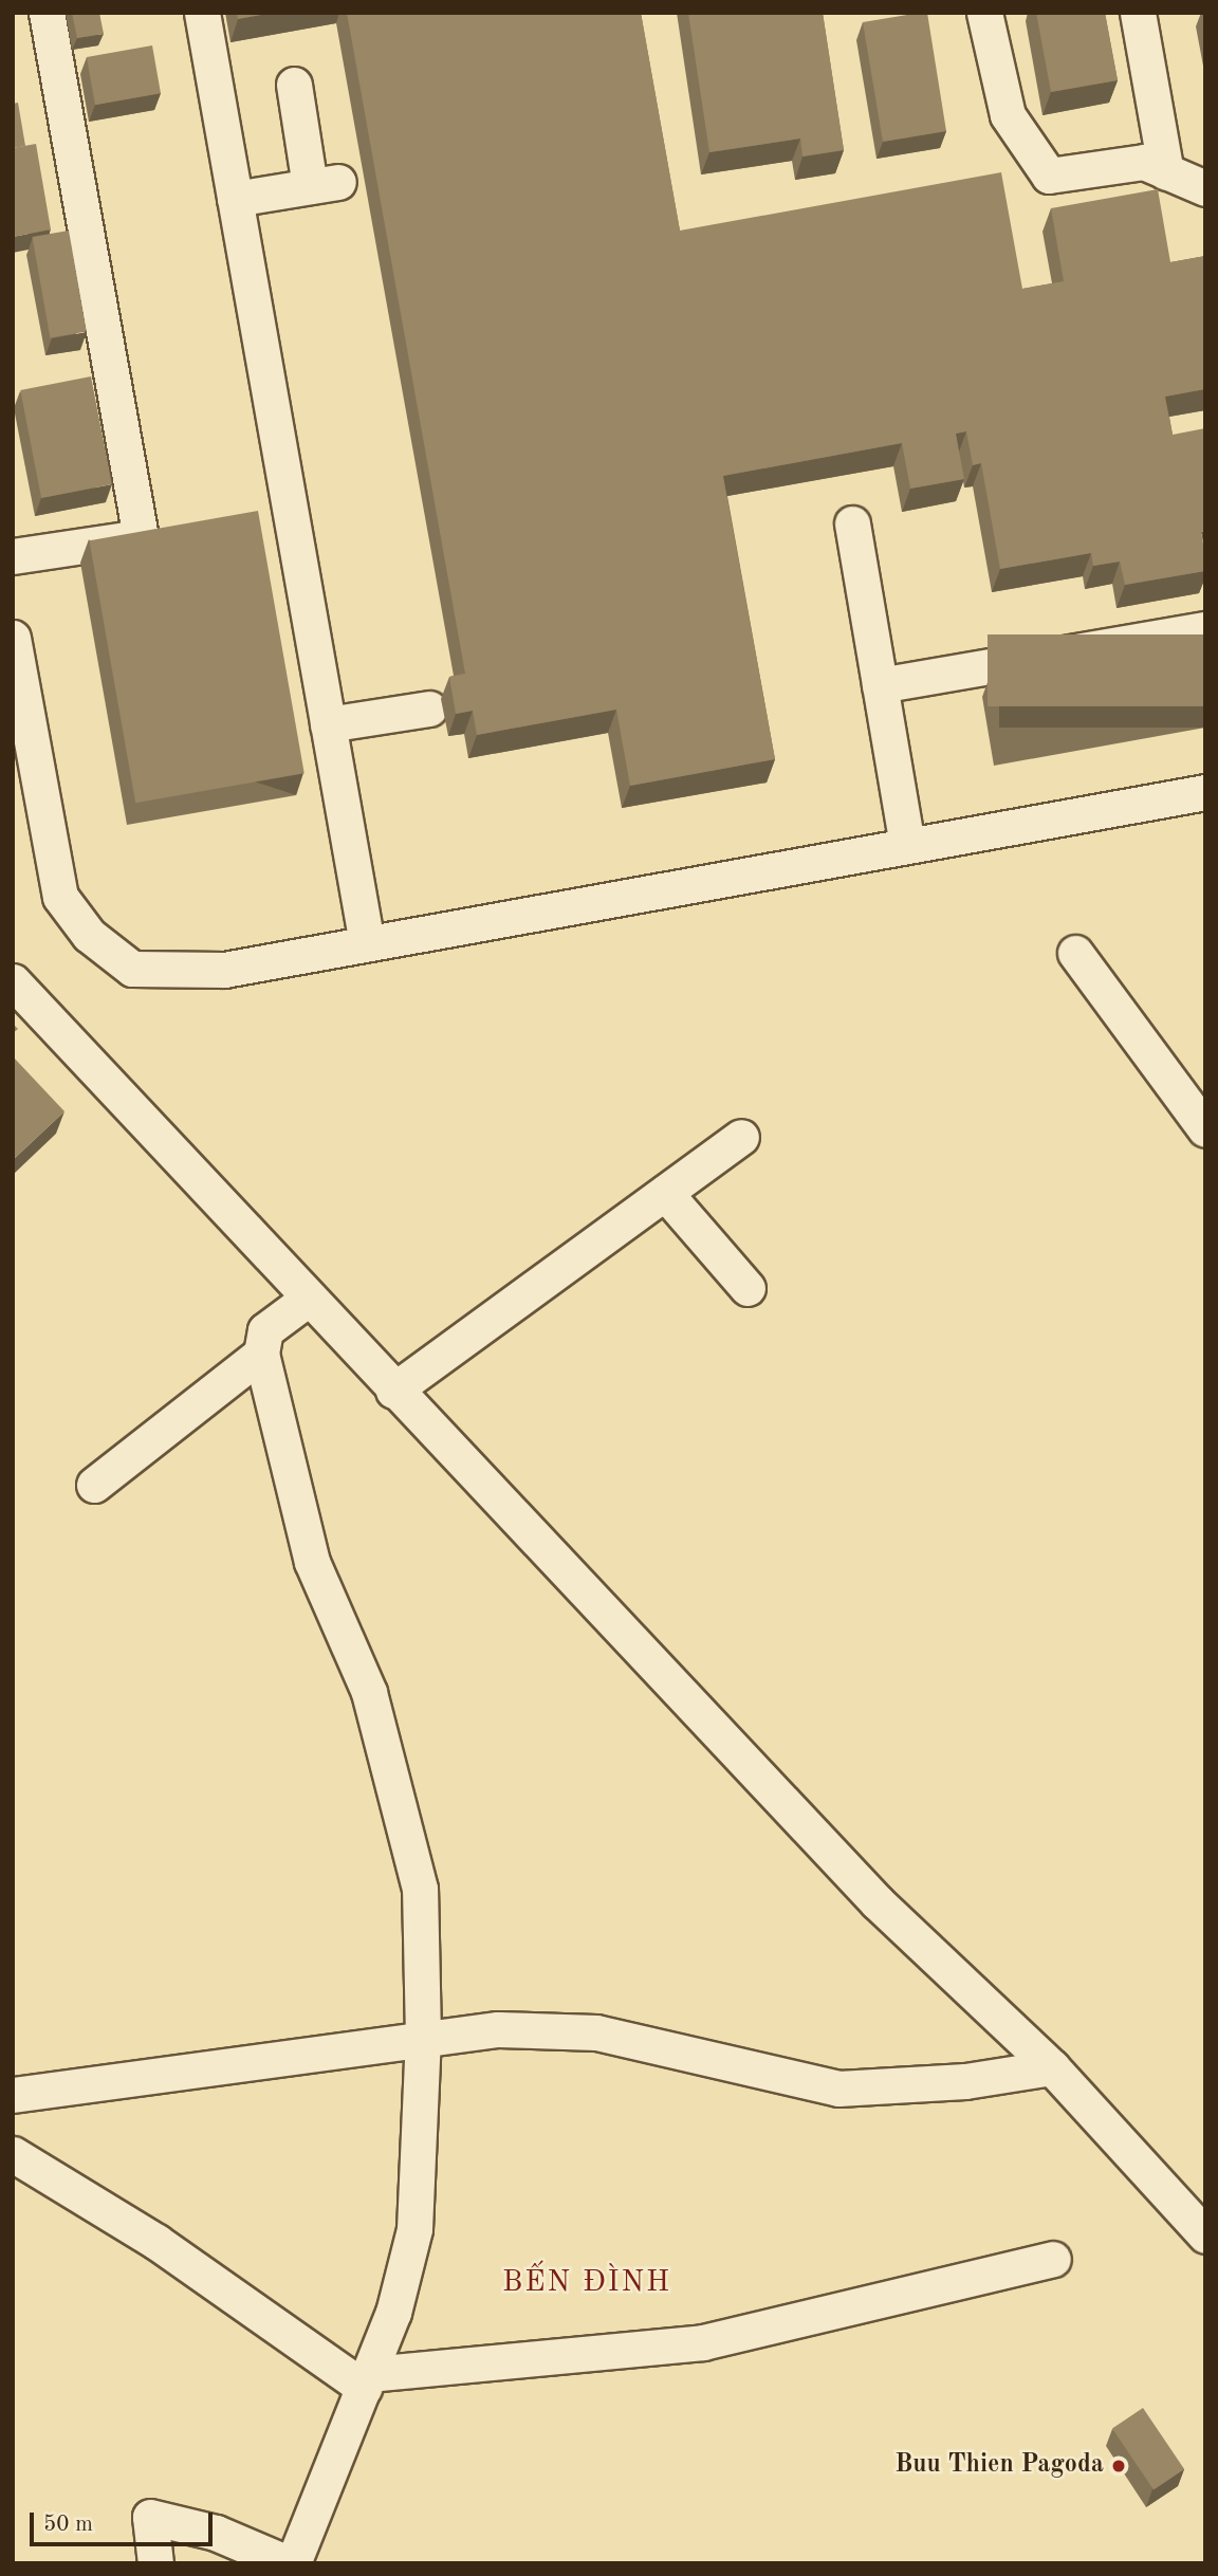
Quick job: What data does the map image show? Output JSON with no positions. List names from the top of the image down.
{
  "districts": ["BẾN ĐÌNH"],
  "places": ["Buu Thien Pagoda"],
  "scale_bar": "50 m"
}
